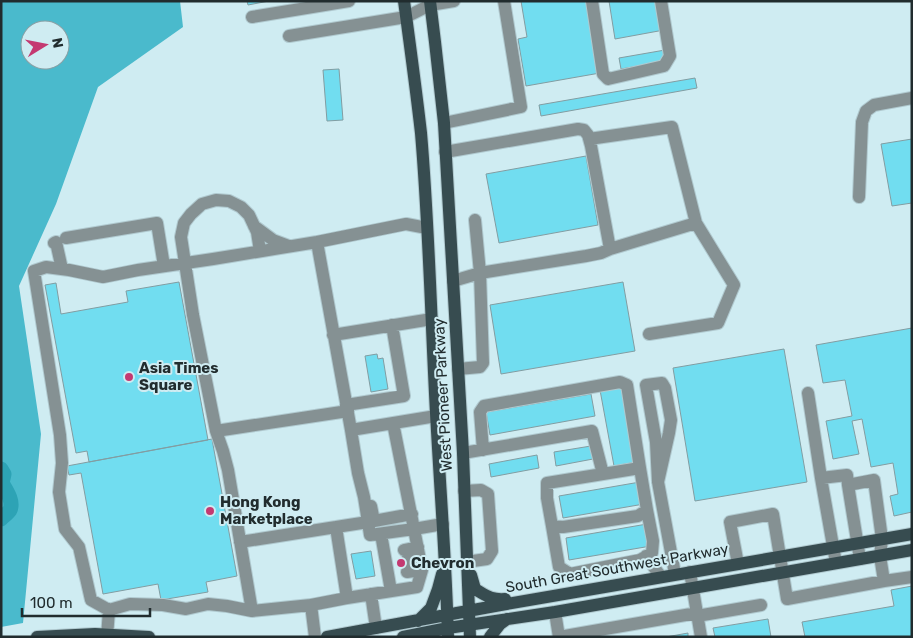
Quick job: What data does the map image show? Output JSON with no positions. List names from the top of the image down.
{
  "streets": {
    "main road": ["West Pioneer Parkway", "South Great Southwest Parkway"]
  },
  "crossings": [
    ["West Pioneer Parkway", "South Great Southwest Parkway"]
  ],
  "places": ["Asia Times Square", "Hong Kong Marketplace", "Chevron"],
  "scale_bar": "100 m",
  "north": "right"
}
